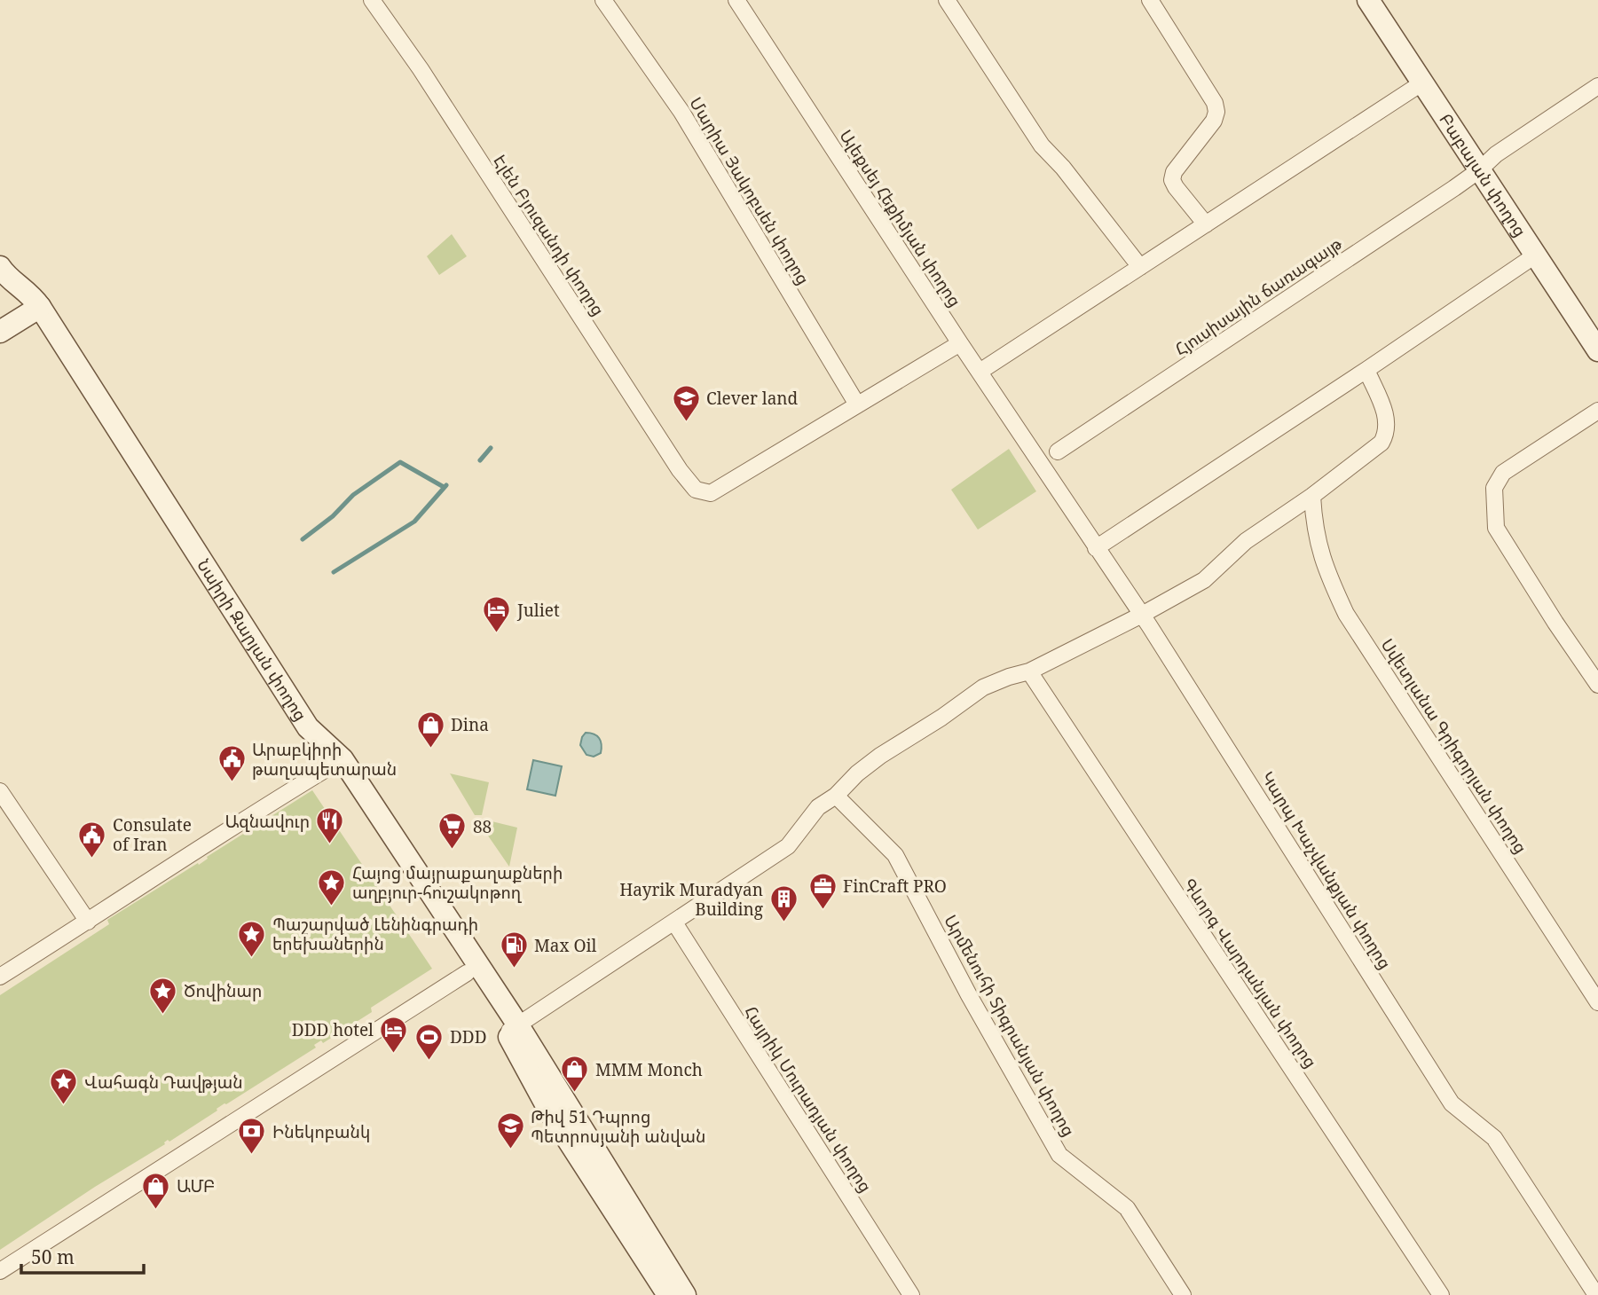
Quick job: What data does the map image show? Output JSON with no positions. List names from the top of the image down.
{
  "streets": {
    "main road": ["Բաբայան փողոց", "Նաիրի Զարյան փողոց"],
    "street": [
      "Մարիա Յակոբսեն փողոց",
      "Ալեքսեյ Հեքիմյան փողոց",
      "Էլեն Բյուզանդի փողոց",
      "Հյուսիսային ճառագայթ",
      "Սվետլանա Գրիգորյան փողոց",
      "Կարպ Խաչվանքյան փողոց",
      "Գևորգ Վարդանյան փողոց",
      "Արմենուհի Տիգրանյան փողոց",
      "Հայրիկ Մուրադյան փողոց"
    ]
  },
  "crossings": [
    ["Բաբայան փողոց", "Հյուսիսային ճառագայթ"],
    ["Մարիա Յակոբսեն փողոց", "Էլեն Բյուզանդի փողոց"],
    ["Ալեքսեյ Հեքիմյան փողոց", "Կարպ Խաչվանքյան փողոց"]
  ],
  "places": {
    "school or university": ["Clever land", "Թիվ 51 Դպրոց Պետրոսյանի անվան"],
    "hotel": ["Juliet", "DDD hotel"],
    "shop": ["Dina", "MMM Monch", "ԱՄԲ"],
    "public building": ["Արաբկիրի թաղապետարան", "Consulate of Iran"],
    "restaurant": ["Ազնավուր"],
    "supermarket": ["88"],
    "place": [
      "Հայոց մայրաքաղաքների աղբյուր-հուշակոթող",
      "Պաշարված Լենինգրադի երեխաներին",
      "Ծովինար",
      "Վահագն Դավթյան"
    ],
    "office": ["FinCraft PRO"],
    "building": ["Hayrik Muradyan Building"],
    "fuel station": ["Max Oil"],
    "sports": ["DDD"],
    "bank": ["Ինեկոբանկ"]
  },
  "scale_bar": "50 m"
}
